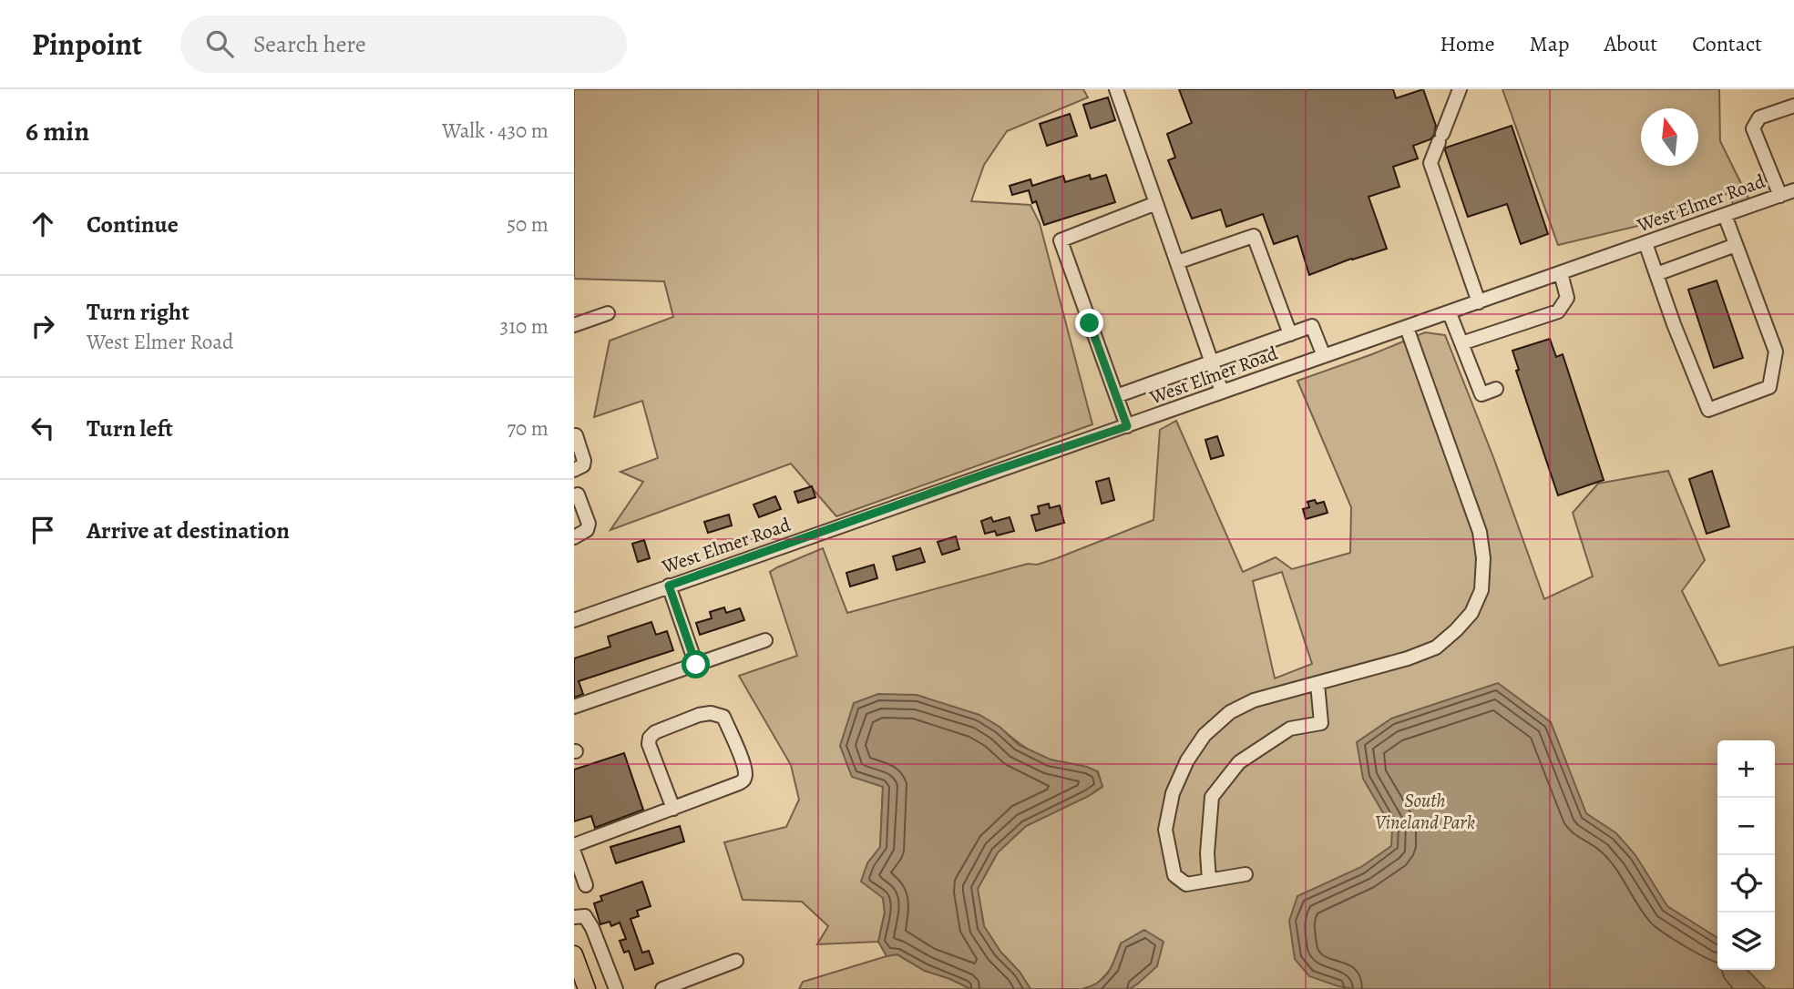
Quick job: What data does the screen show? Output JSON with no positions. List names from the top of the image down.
{
  "streets": {
    "street": ["West Elmer Road"]
  },
  "parks": ["South Vineland Park"],
  "north": "top",
  "page": {
    "header": "Pinpoint",
    "search": "Search here",
    "nav": [
      "Home",
      "Map",
      "About",
      "Contact"
    ],
    "heading": ["6 min", "Walk · 430 m"],
    "list": [
      ["Continue", "50 m"],
      ["Turn right", "West Elmer Road", "310 m"],
      ["Turn left", "70 m"],
      "Arrive at destination"
    ],
    "map_buttons": ["+", "−"]
  }
}
